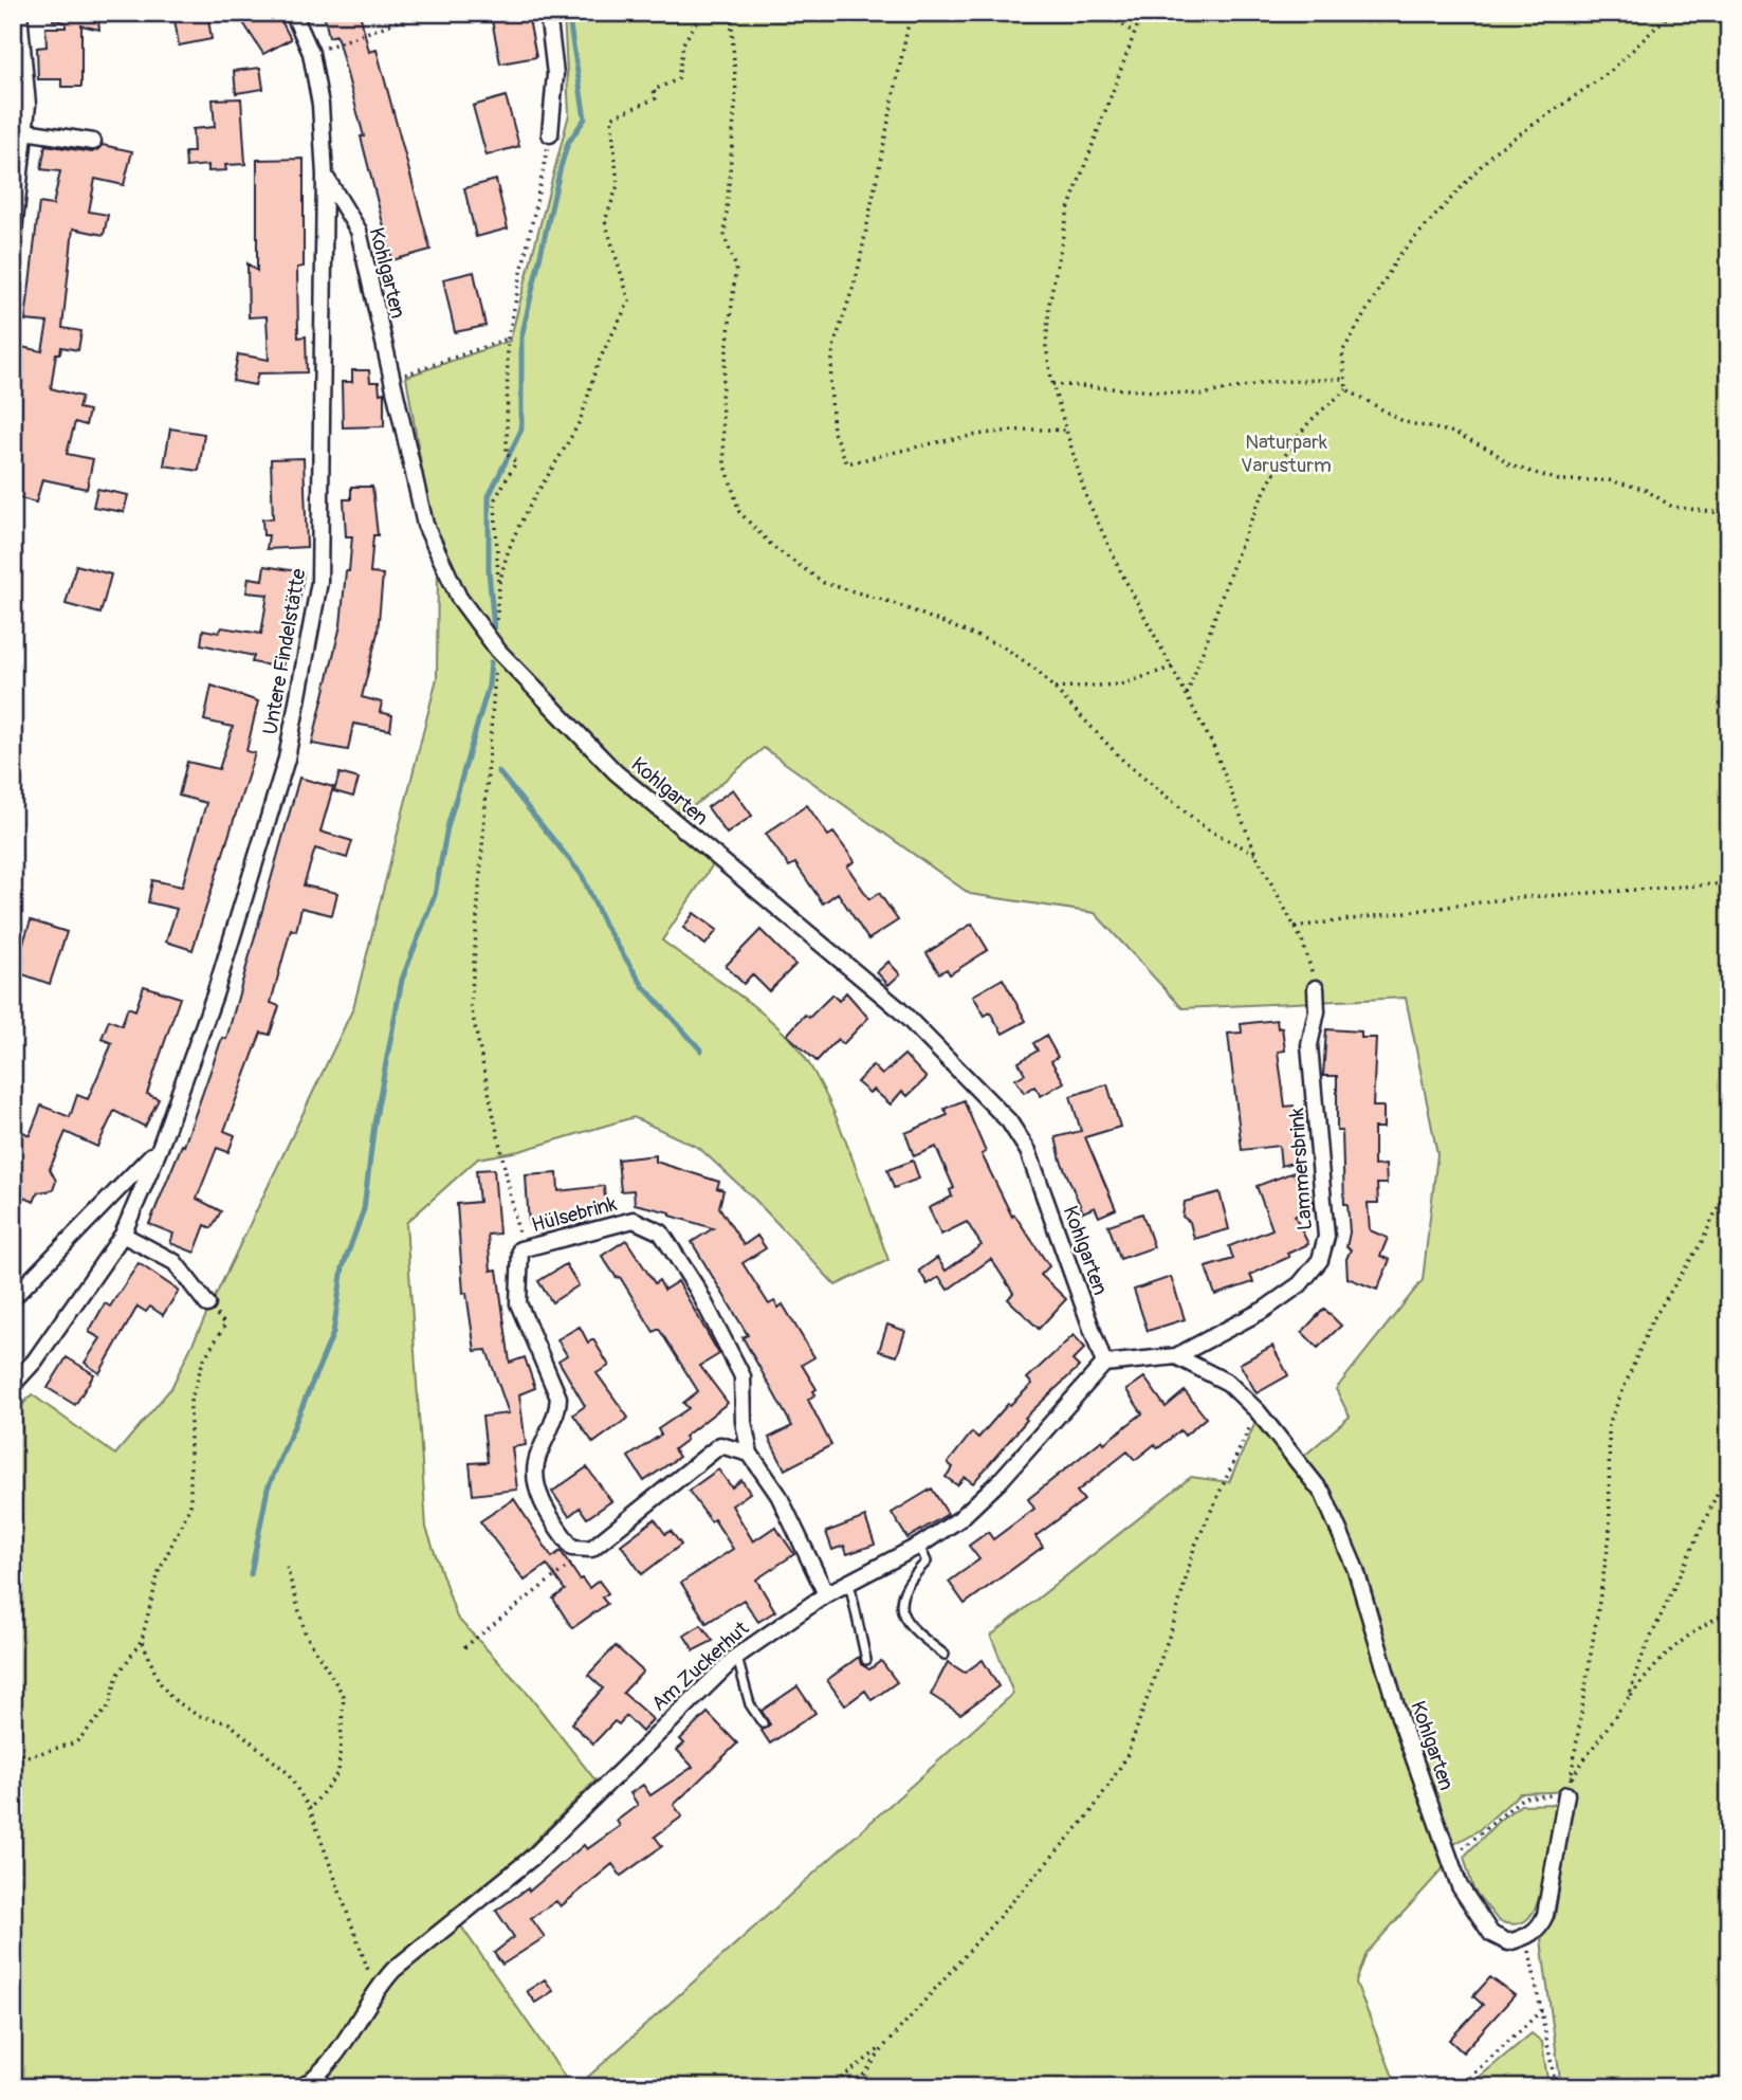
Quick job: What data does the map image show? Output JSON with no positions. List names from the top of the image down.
{
  "streets": {
    "street": [
      "Kohlgarten",
      "Untere Findelstätte",
      "Lammersbrink",
      "Hülsebrink",
      "Am Zuckerhut"
    ]
  },
  "crossings": [
    ["Kohlgarten", "Untere Findelstätte"],
    ["Kohlgarten", "Lammersbrink"],
    ["Kohlgarten", "Am Zuckerhut"],
    ["Hülsebrink", "Am Zuckerhut"]
  ],
  "parks": ["Naturpark Varusturm"]
}
